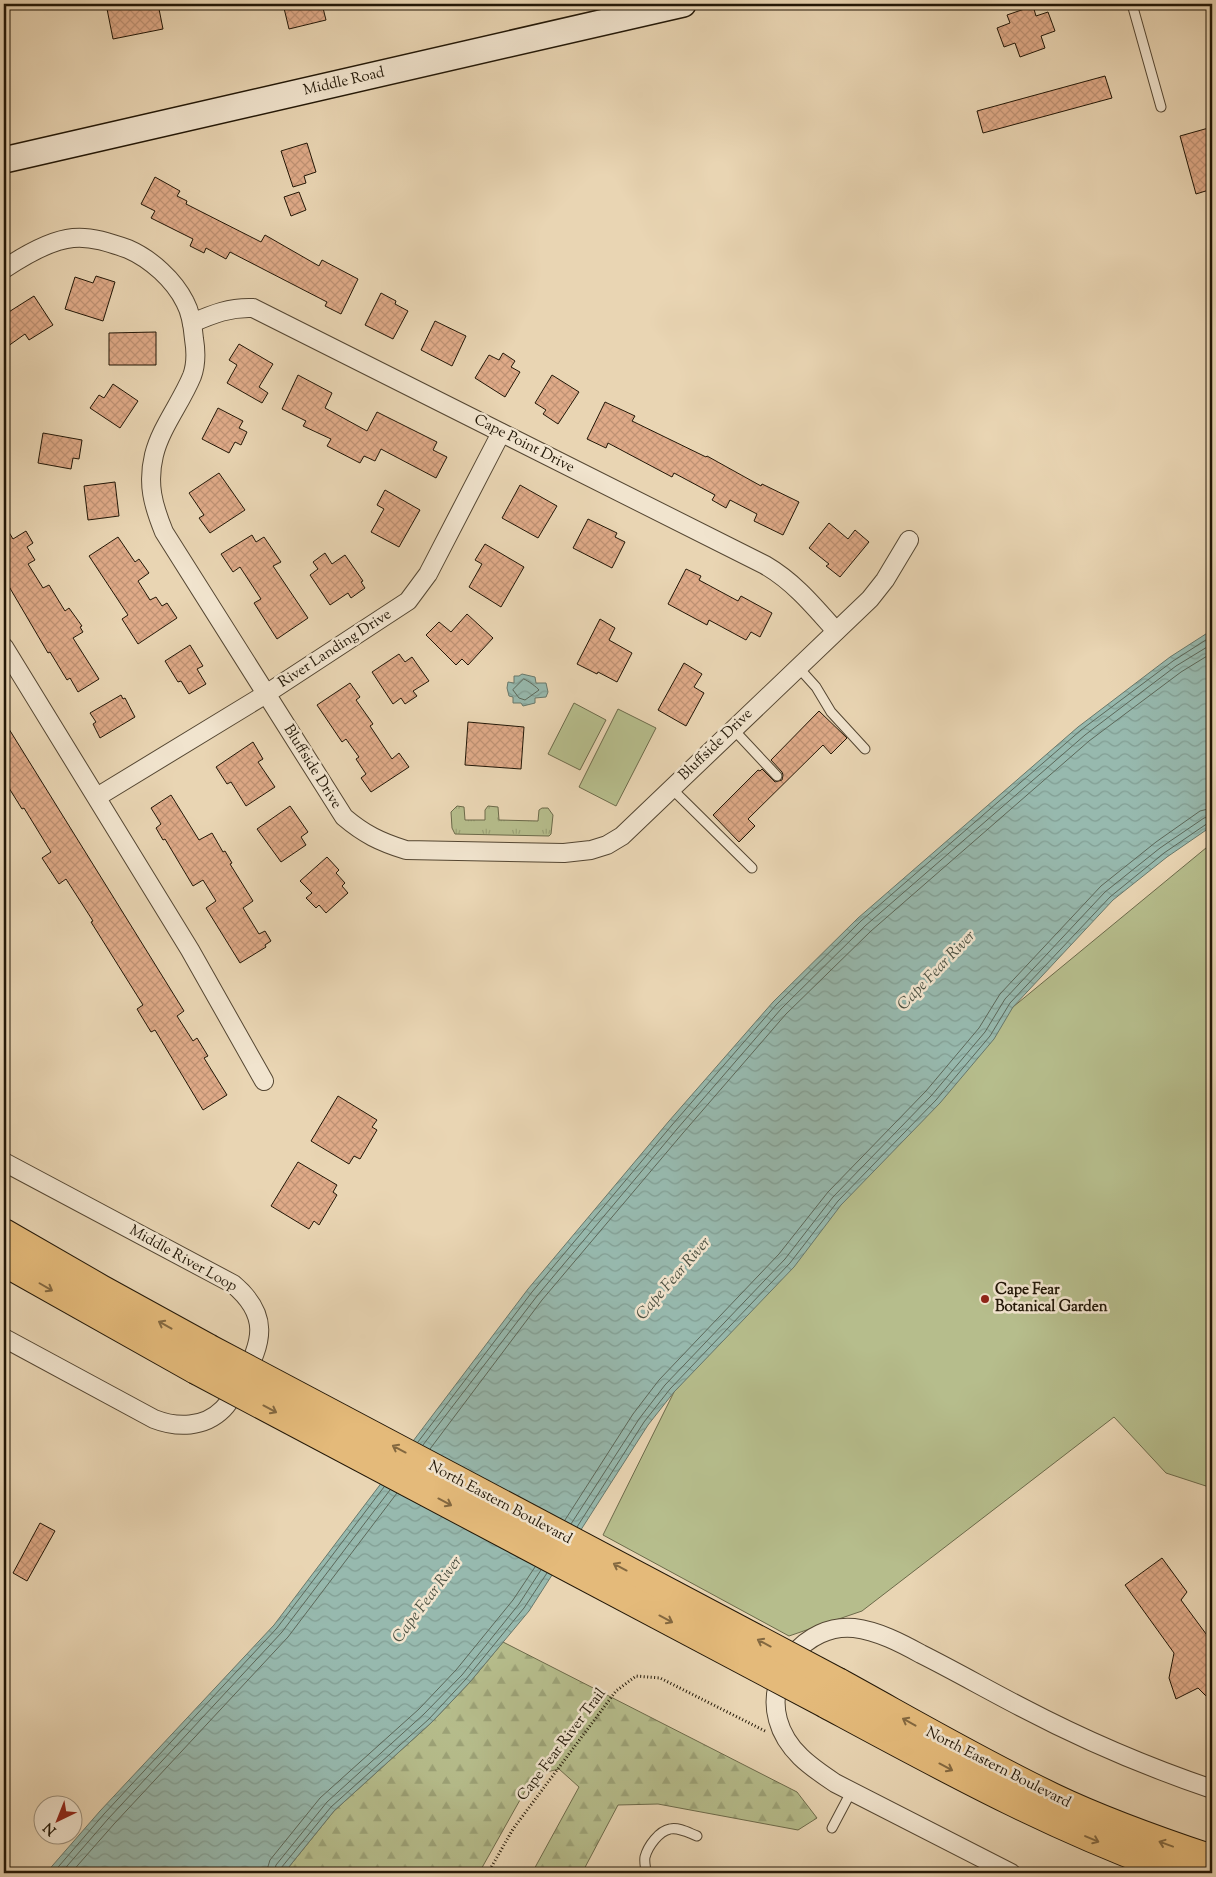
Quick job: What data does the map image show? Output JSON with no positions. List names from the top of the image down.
{
  "streets": {
    "highway": ["North Eastern Boulevard"],
    "main road": ["Middle Road"],
    "street": [
      "Cape Point Drive",
      "River Landing Drive",
      "Bluffside Drive",
      "Middle River Loop"
    ],
    "path": ["Cape Fear River Trail"]
  },
  "crossings": [
    ["Cape Point Drive", "River Landing Drive"],
    ["Cape Point Drive", "Bluffside Drive"],
    ["River Landing Drive", "Bluffside Drive"]
  ],
  "water": ["Cape Fear River"],
  "places": ["Cape Fear Botanical Garden"],
  "north": "bottom left"
}
